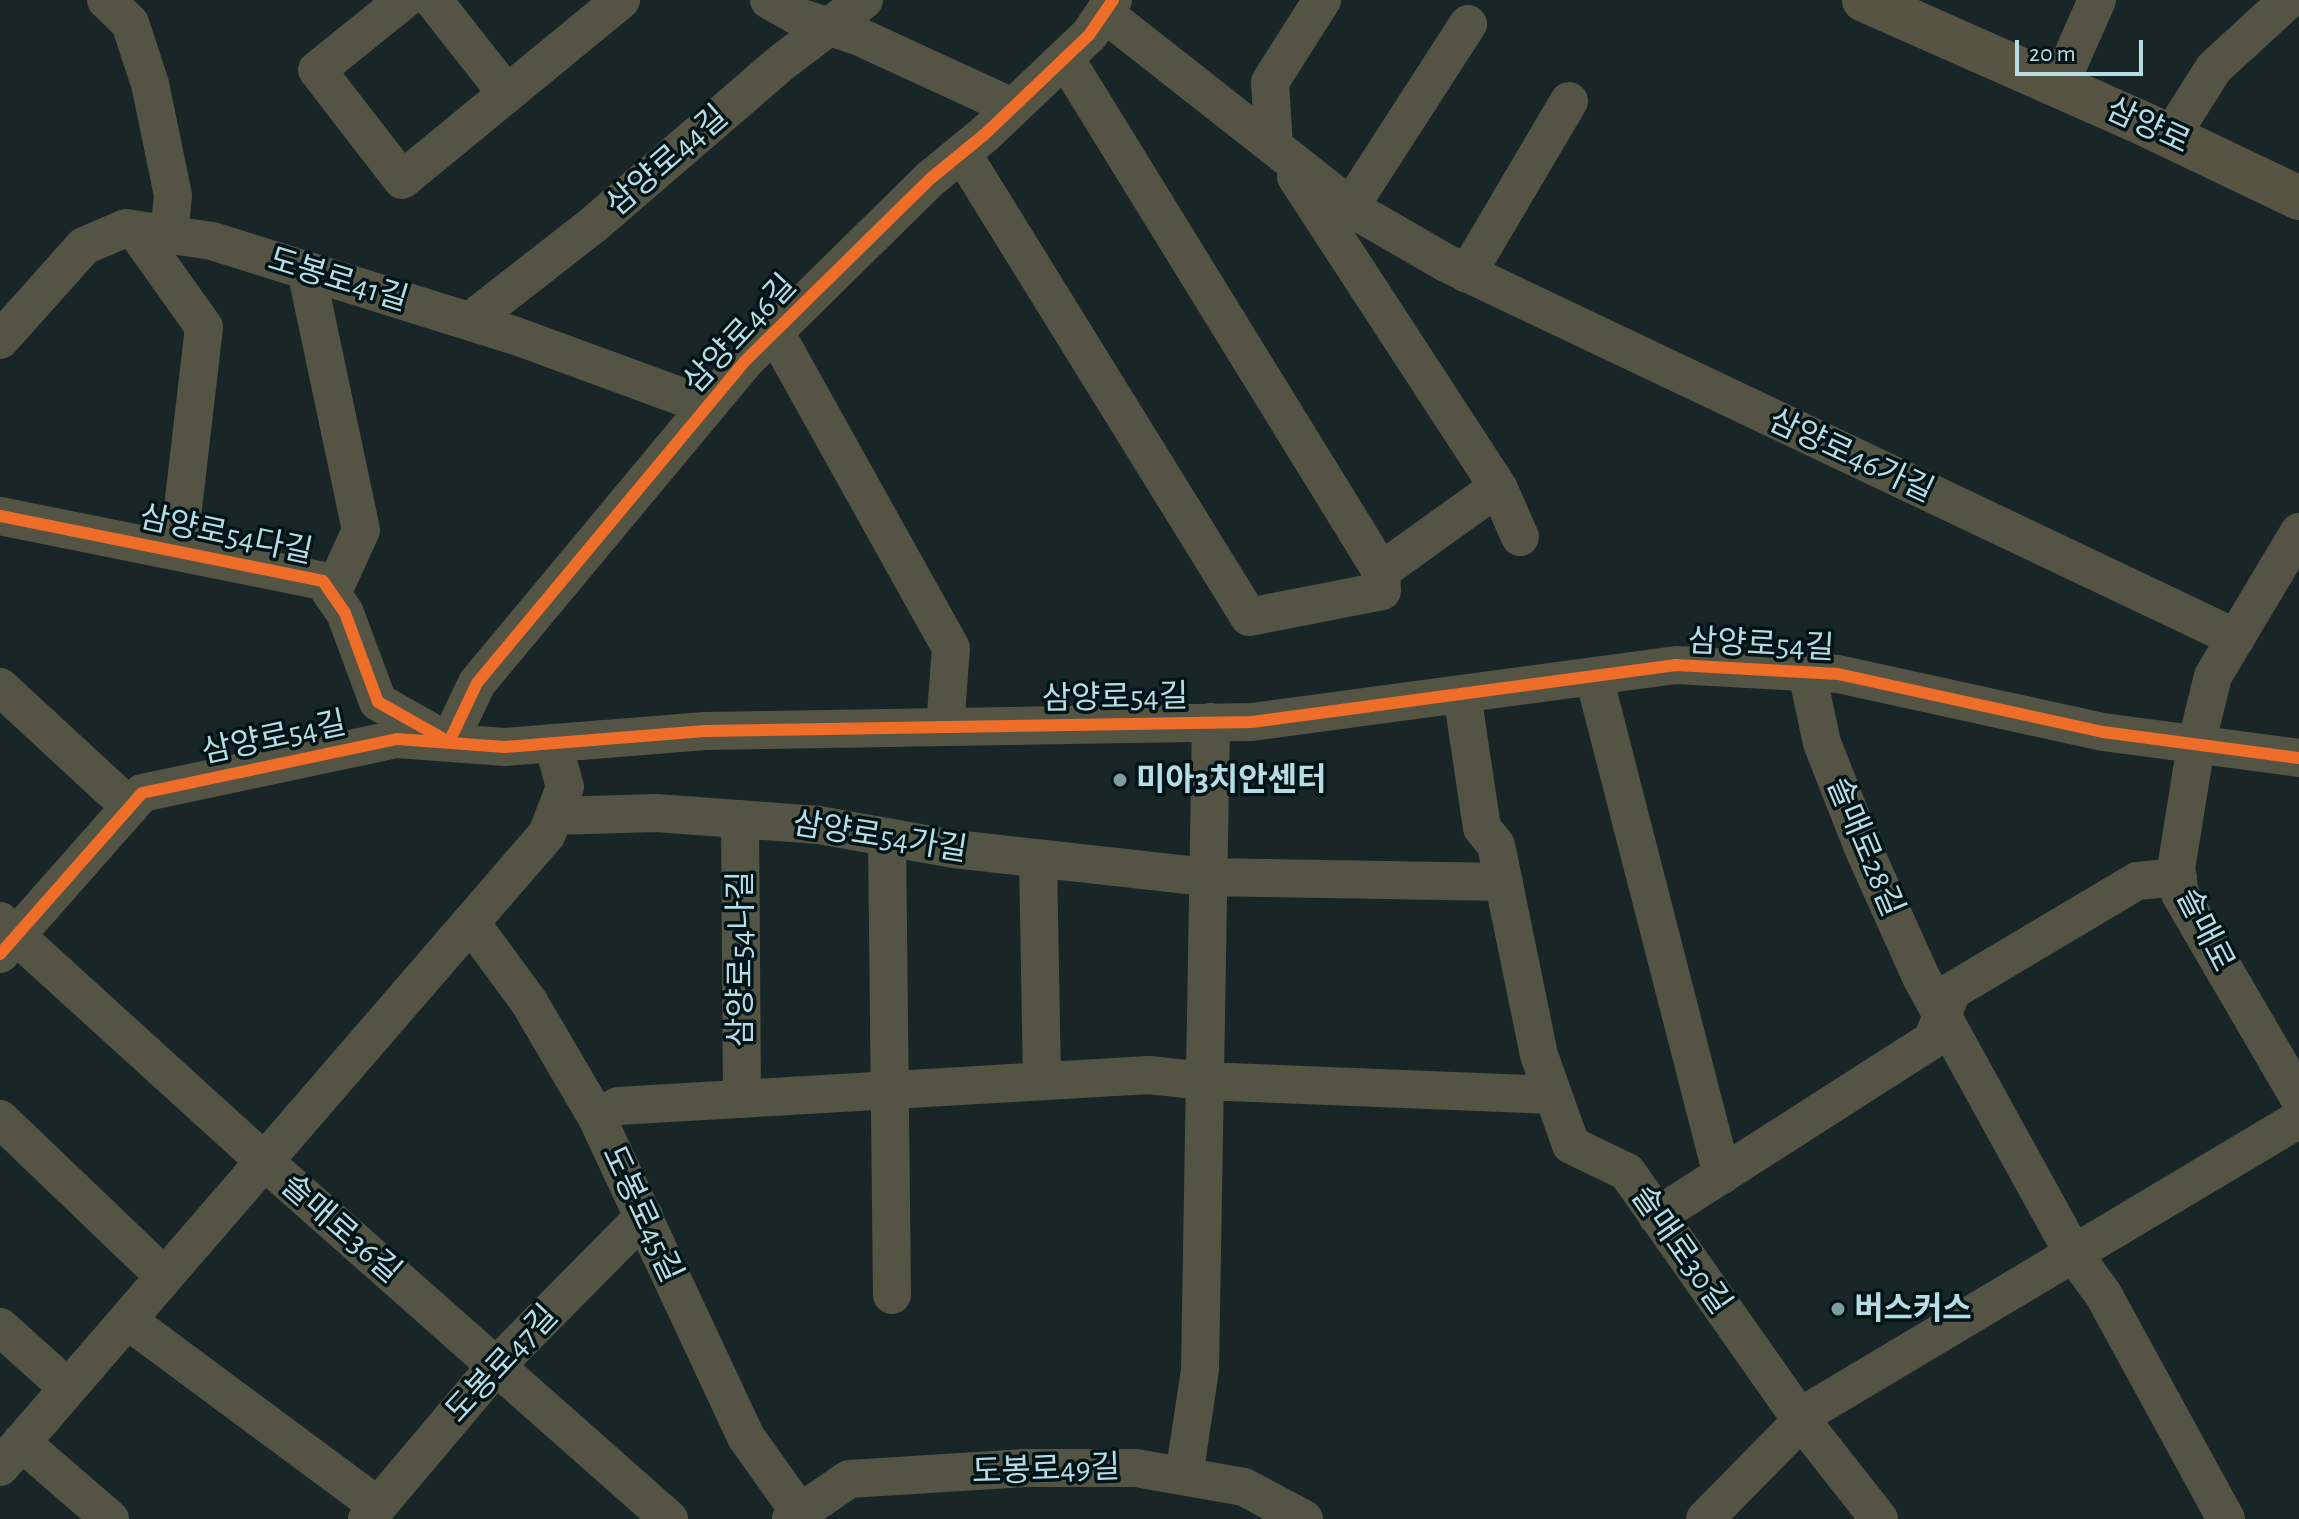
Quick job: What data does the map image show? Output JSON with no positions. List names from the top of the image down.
{
  "streets": {
    "main road": ["삼양로"],
    "street": [
      "삼양로44길",
      "도봉로41길",
      "삼양로46길",
      "삼양로46가길",
      "삼양로54다길",
      "삼양로54길",
      "삼양로54가길",
      "솔매로28길",
      "솔매로",
      "삼양로54나길",
      "도봉로45길",
      "솔매로36길",
      "솔매로30길",
      "도봉로47길",
      "도봉로49길"
    ]
  },
  "crossings": [
    ["삼양로44길", "도봉로41길"],
    ["도봉로41길", "삼양로46길"],
    ["도봉로41길", "삼양로54다길"],
    ["삼양로46길", "삼양로46가길"],
    ["삼양로46길", "삼양로54다길"],
    ["삼양로46길", "삼양로54길"],
    ["삼양로54다길", "삼양로54길"],
    ["삼양로54길", "솔매로28길"],
    ["삼양로54길", "솔매로"],
    ["삼양로54길", "솔매로36길"],
    ["삼양로54길", "솔매로30길"],
    ["삼양로54가길", "삼양로54나길"],
    ["도봉로45길", "도봉로47길"],
    ["도봉로45길", "도봉로49길"],
    ["솔매로36길", "도봉로47길"]
  ],
  "places": ["미아3치안센터", "버스커스"],
  "scale_bar": "20 m"
}
